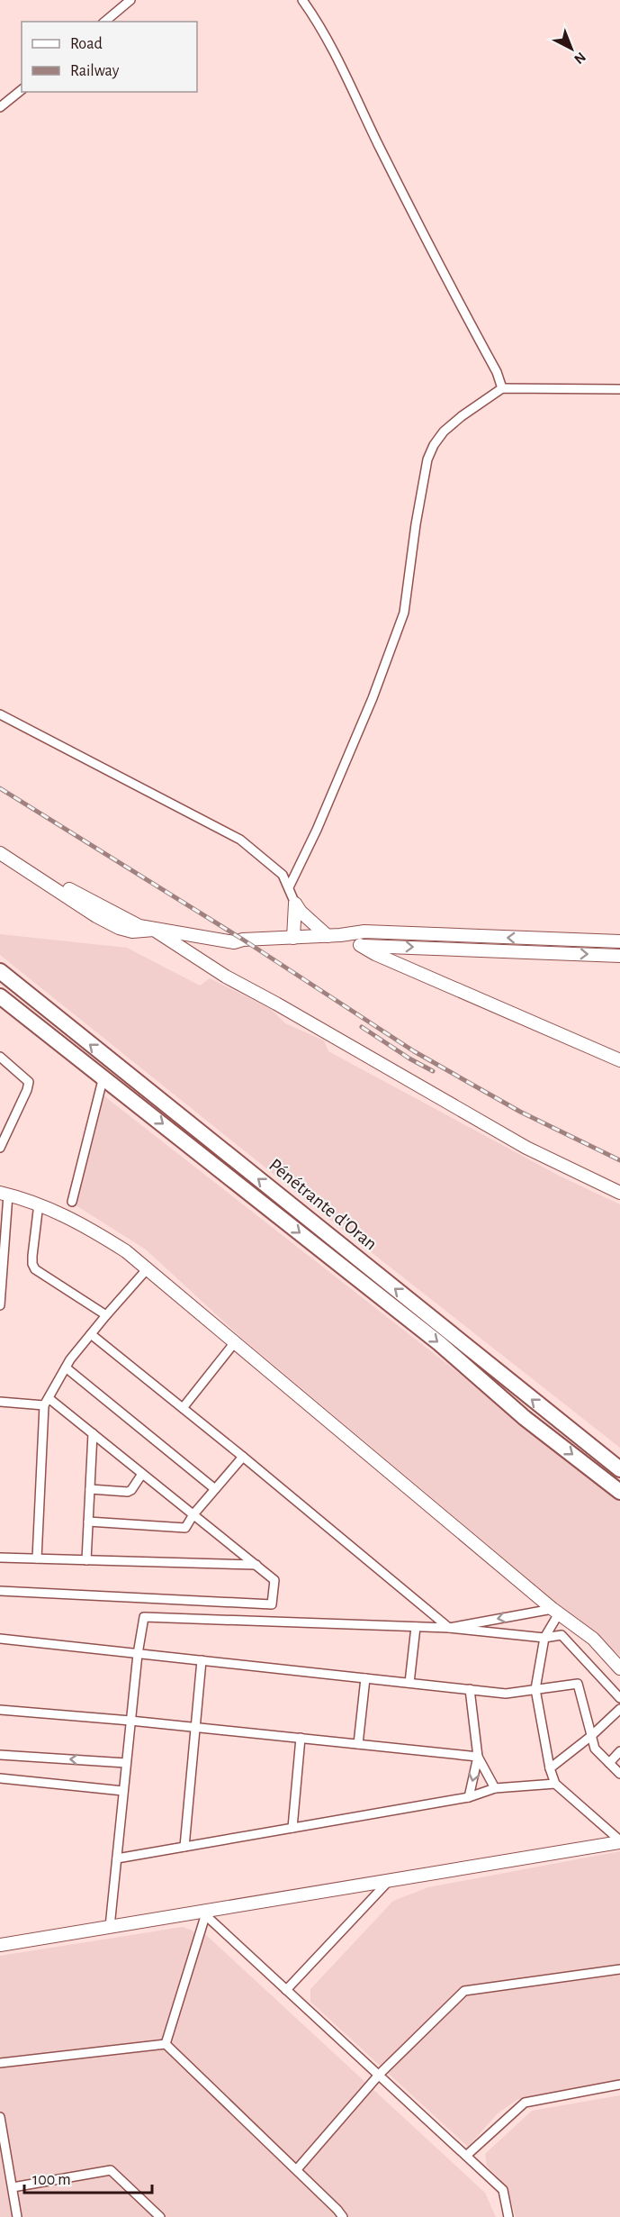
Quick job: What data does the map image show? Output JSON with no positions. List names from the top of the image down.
{
  "streets": {
    "highway": ["Pénétrante d'Oran"]
  },
  "legend": ["Road", "Railway"],
  "scale_bar": "100 m",
  "north": "bottom right"
}
